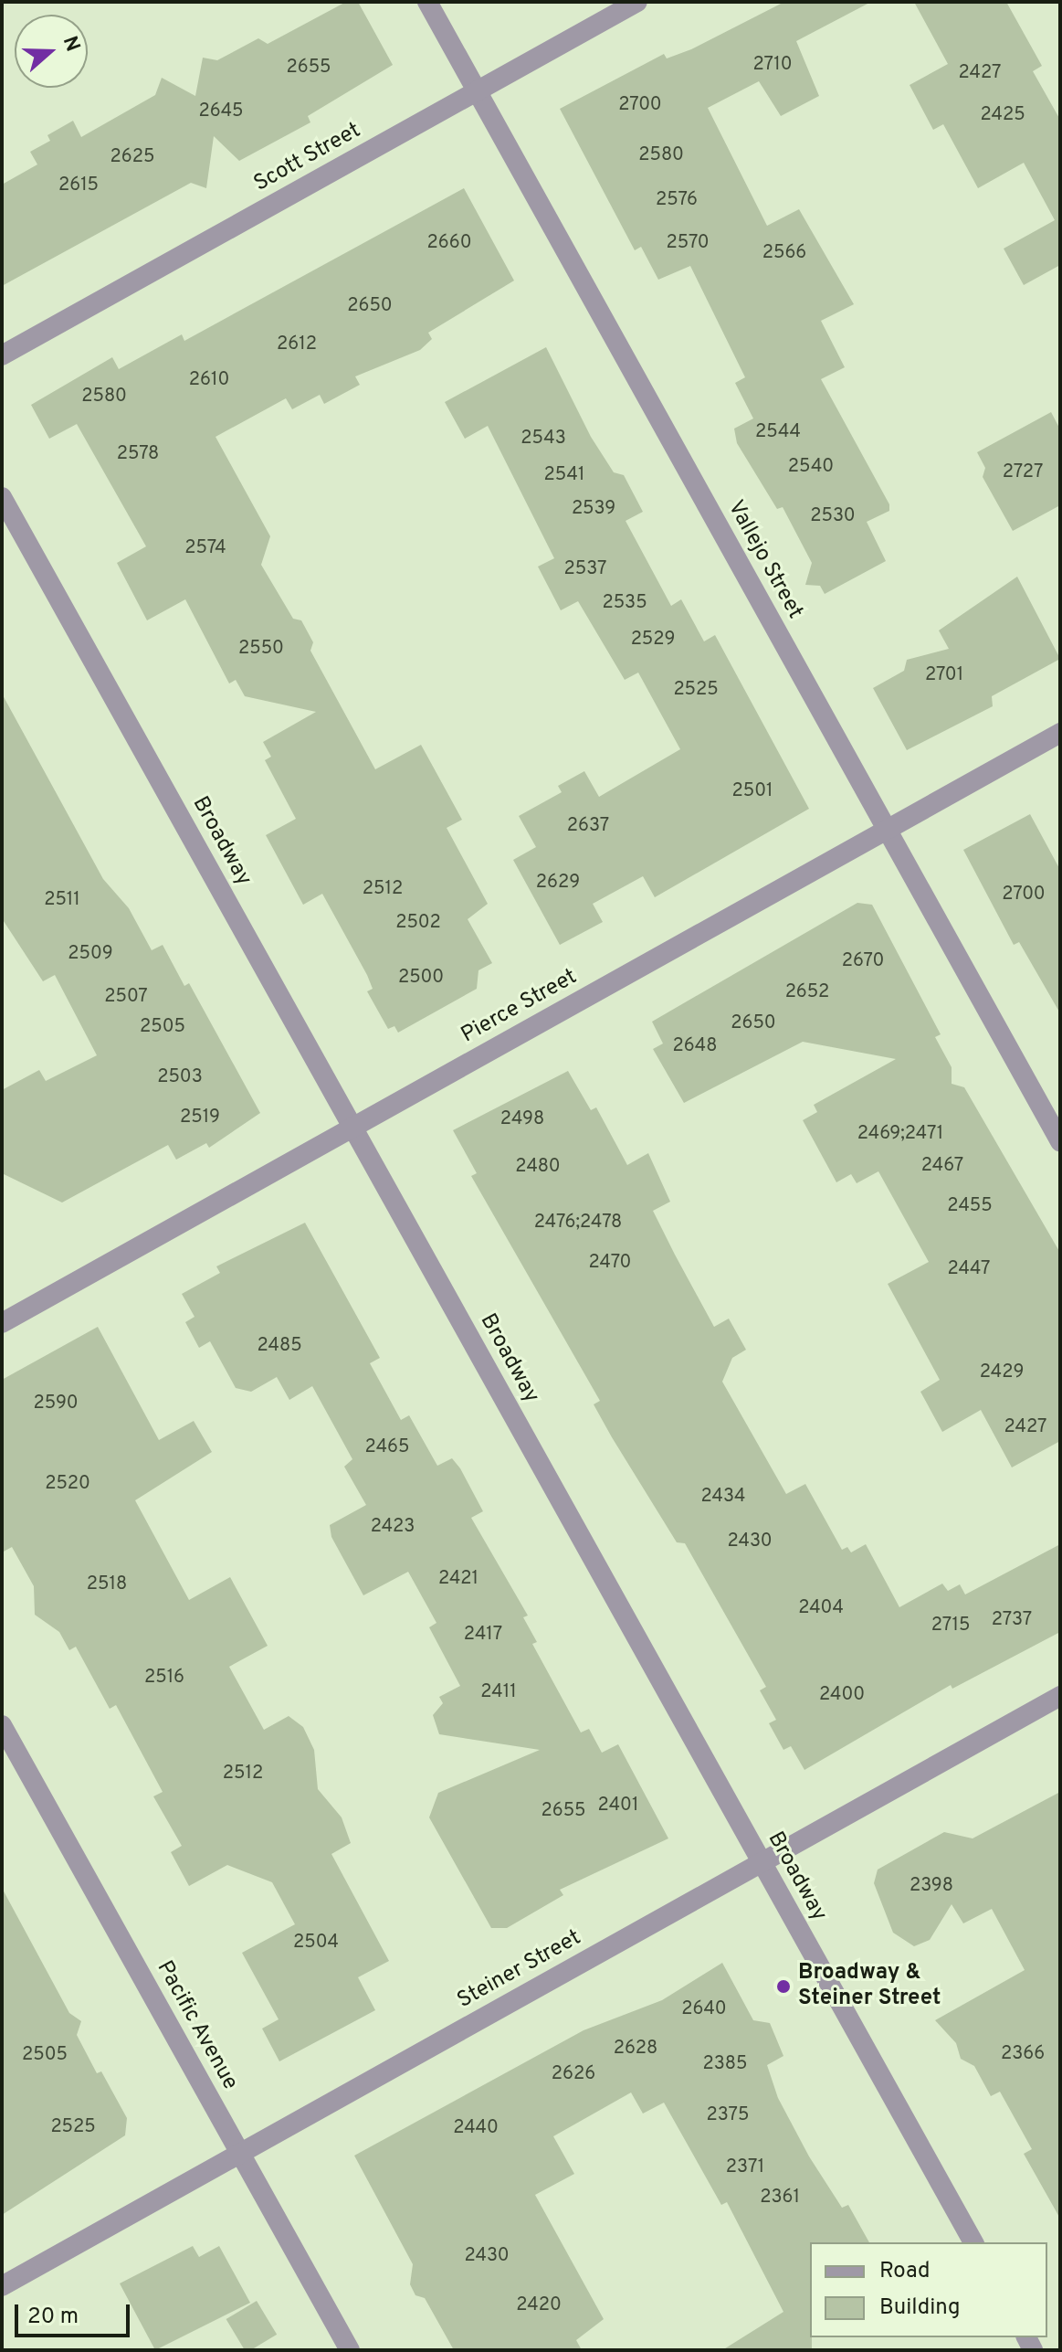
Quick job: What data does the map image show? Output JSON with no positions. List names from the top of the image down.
{
  "streets": {
    "street": [
      "Scott Street",
      "Vallejo Street",
      "Broadway",
      "Pierce Street",
      "Steiner Street",
      "Pacific Avenue"
    ]
  },
  "crossings": [
    ["Scott Street", "Vallejo Street"],
    ["Vallejo Street", "Pierce Street"],
    ["Broadway", "Pierce Street"],
    ["Broadway", "Steiner Street"],
    ["Steiner Street", "Pacific Avenue"]
  ],
  "places": ["Broadway & Steiner Street"],
  "house_numbers": [
    "2710",
    "2655",
    "2427",
    "2700",
    "2645",
    "2425",
    "2580",
    "2625",
    "2615",
    "2576",
    "2660",
    "2570",
    "2566",
    "2650",
    "2612",
    "2610",
    "2580",
    "2544",
    "2543",
    "2578",
    "2540",
    "2727",
    "2541",
    "2539",
    "2530",
    "2574",
    "2537",
    "2535",
    "2529",
    "2550",
    "2701",
    "2525",
    "2501",
    "2637",
    "2629",
    "2512",
    "2700",
    "2511",
    "2502",
    "2509",
    "2670",
    "2500",
    "2652",
    "2507",
    "2650",
    "2505",
    "2648",
    "2503",
    "2519",
    "2498",
    "2469;2471",
    "2467",
    "2480",
    "2455",
    "2476;2478",
    "2470",
    "2447",
    "2485",
    "2429",
    "2590",
    "2427",
    "2465",
    "2520",
    "2434",
    "2423",
    "2430",
    "2421",
    "2518",
    "2404",
    "2737",
    "2715",
    "2417",
    "2516",
    "2411",
    "2400",
    "2512",
    "2401",
    "2655",
    "2398",
    "2504",
    "2640",
    "2628",
    "2366",
    "2505",
    "2385",
    "2626",
    "2375",
    "2525",
    "2440",
    "2371",
    "2361",
    "2430",
    "2420"
  ],
  "legend": ["Road", "Building"],
  "scale_bar": "20 m",
  "north": "right"
}
